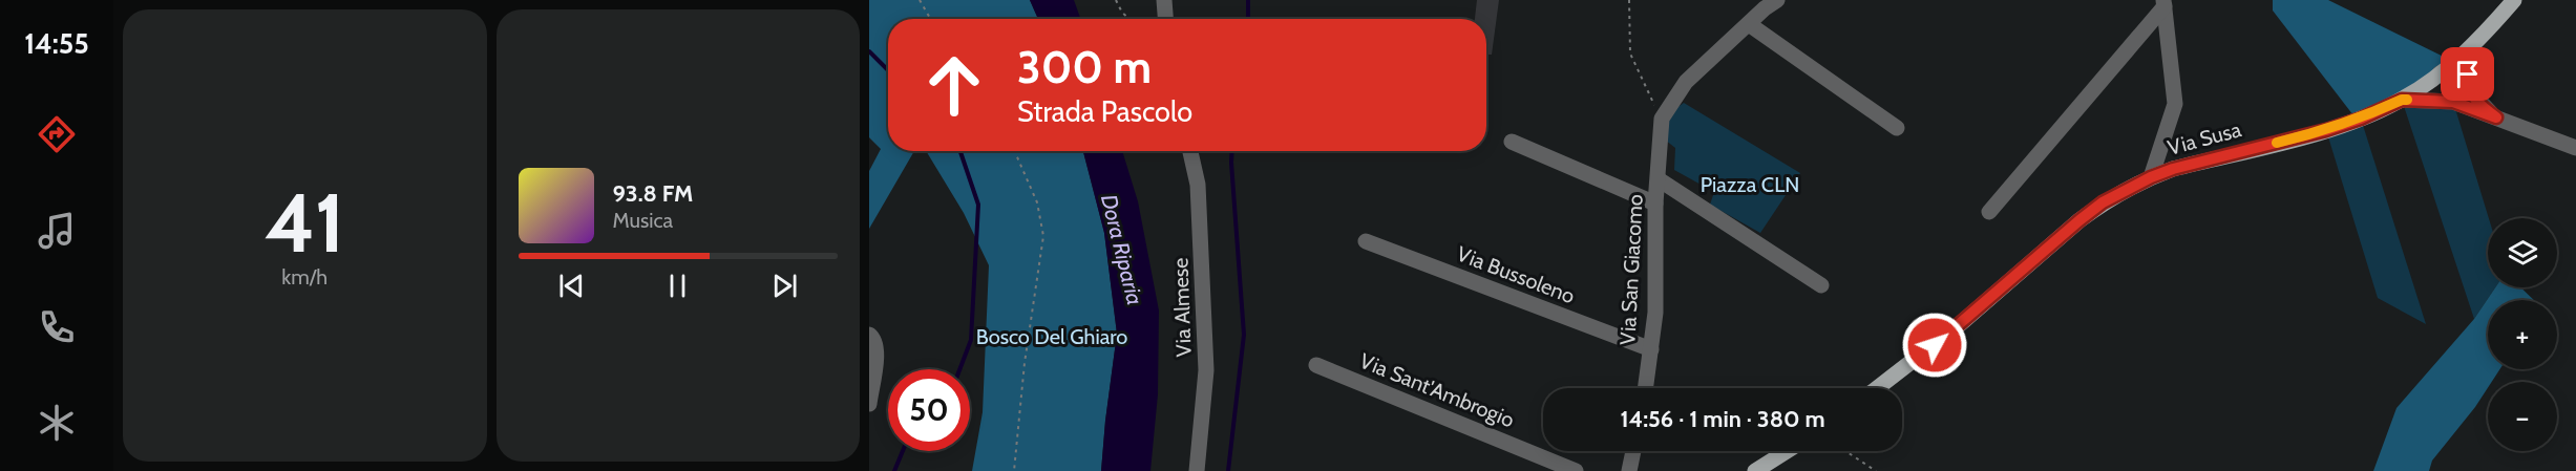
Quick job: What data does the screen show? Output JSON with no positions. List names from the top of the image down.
{
  "streets": {
    "main road": ["Via Susa"],
    "street": [
      "Via San Giacomo",
      "Via Bussoleno",
      "Via Almese",
      "Via Sant'Ambrogio"
    ]
  },
  "crossings": [
    ["Via San Giacomo", "Via Bussoleno"]
  ],
  "water": ["Dora Riparia"],
  "parks": ["Piazza CLN", "Bosco Del Ghiaro"],
  "page": {
    "tabs": "14:55",
    "tile": ["41", "km/h"],
    "turn": ["300 m", "Strada Pascolo"],
    "song": ["93.8 FM", "Musica"],
    "map_buttons": ["+", "−"],
    "limit": "50",
    "trip": "14:56 · 1 min · 380 m"
  }
}
